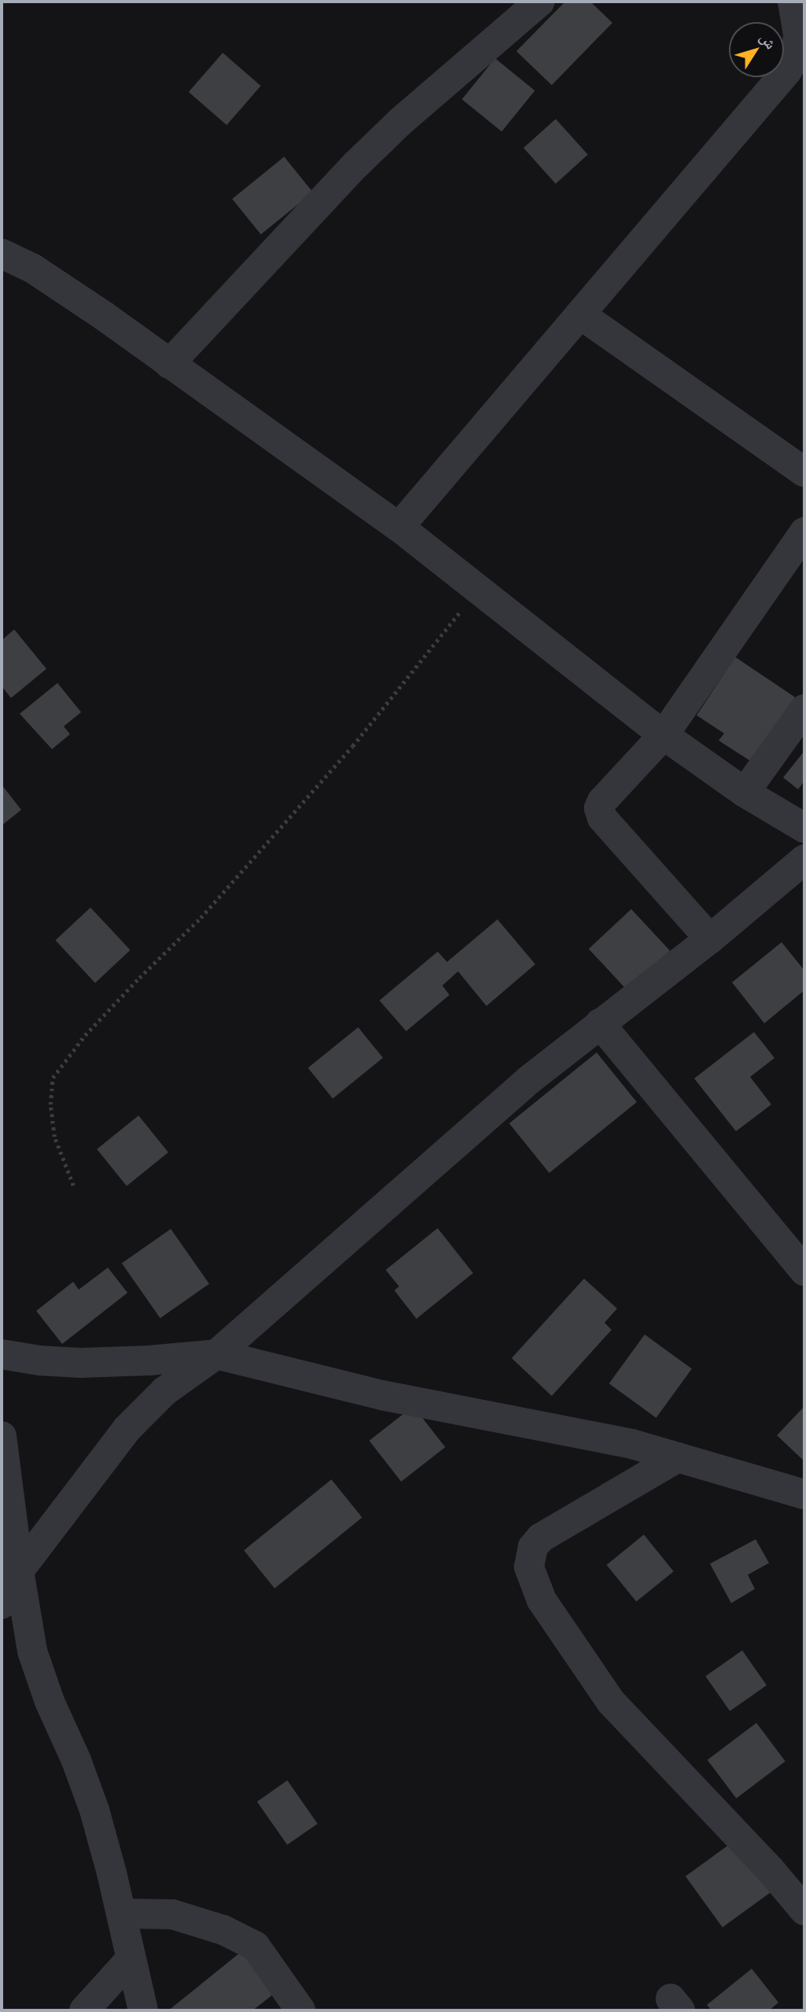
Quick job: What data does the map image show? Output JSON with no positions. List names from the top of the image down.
{
  "north": "top right"
}
